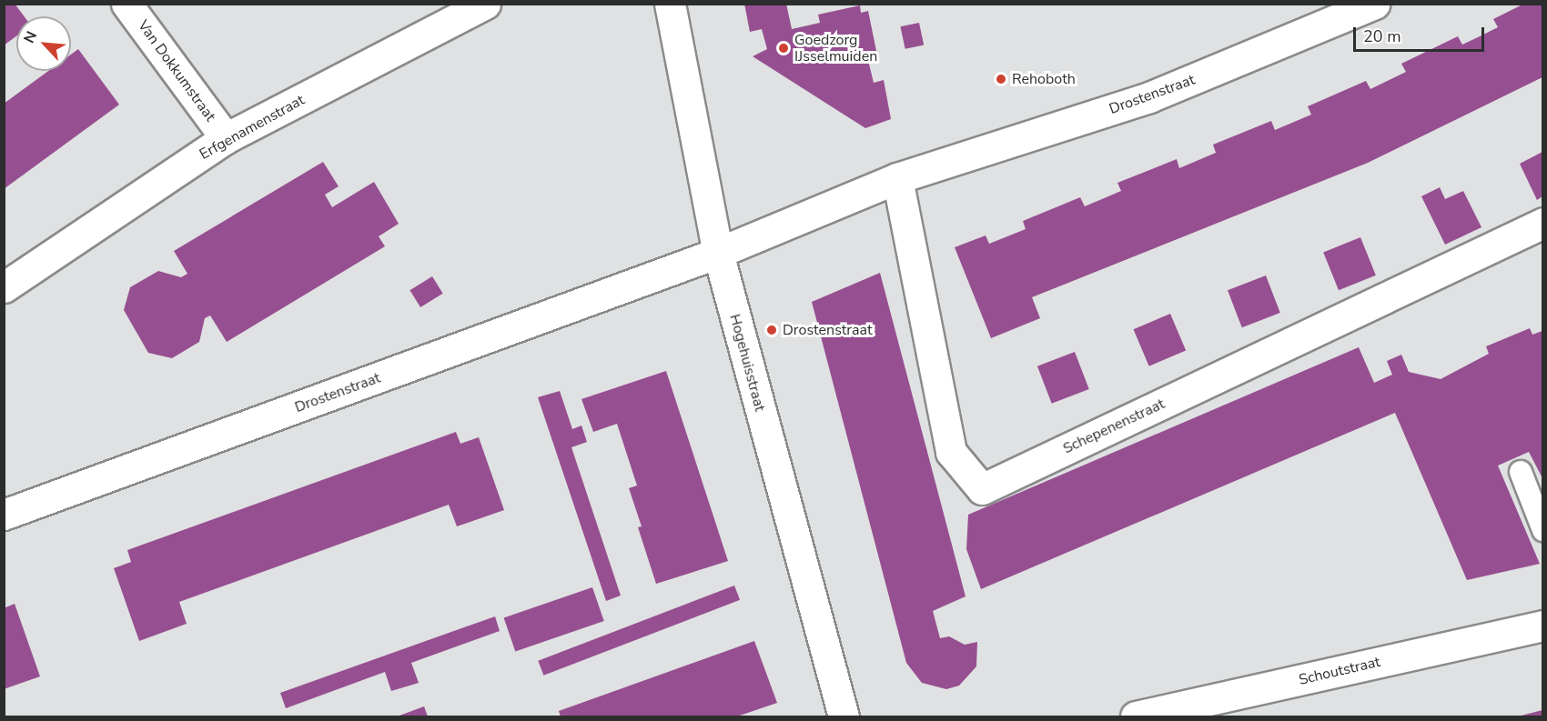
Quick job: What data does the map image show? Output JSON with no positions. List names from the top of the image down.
{
  "streets": {
    "street": [
      "Van Dokkumstraat",
      "Drostenstraat",
      "Erfgenamenstraat",
      "Hogehuisstraat",
      "Schepenenstraat",
      "Schoutstraat"
    ]
  },
  "crossings": [
    ["Van Dokkumstraat", "Erfgenamenstraat"],
    ["Drostenstraat", "Hogehuisstraat"],
    ["Drostenstraat", "Schepenenstraat"]
  ],
  "places": ["Goedzorg IJsselmuiden", "Rehoboth", "Drostenstraat"],
  "scale_bar": "20 m",
  "north": "top left"
}
